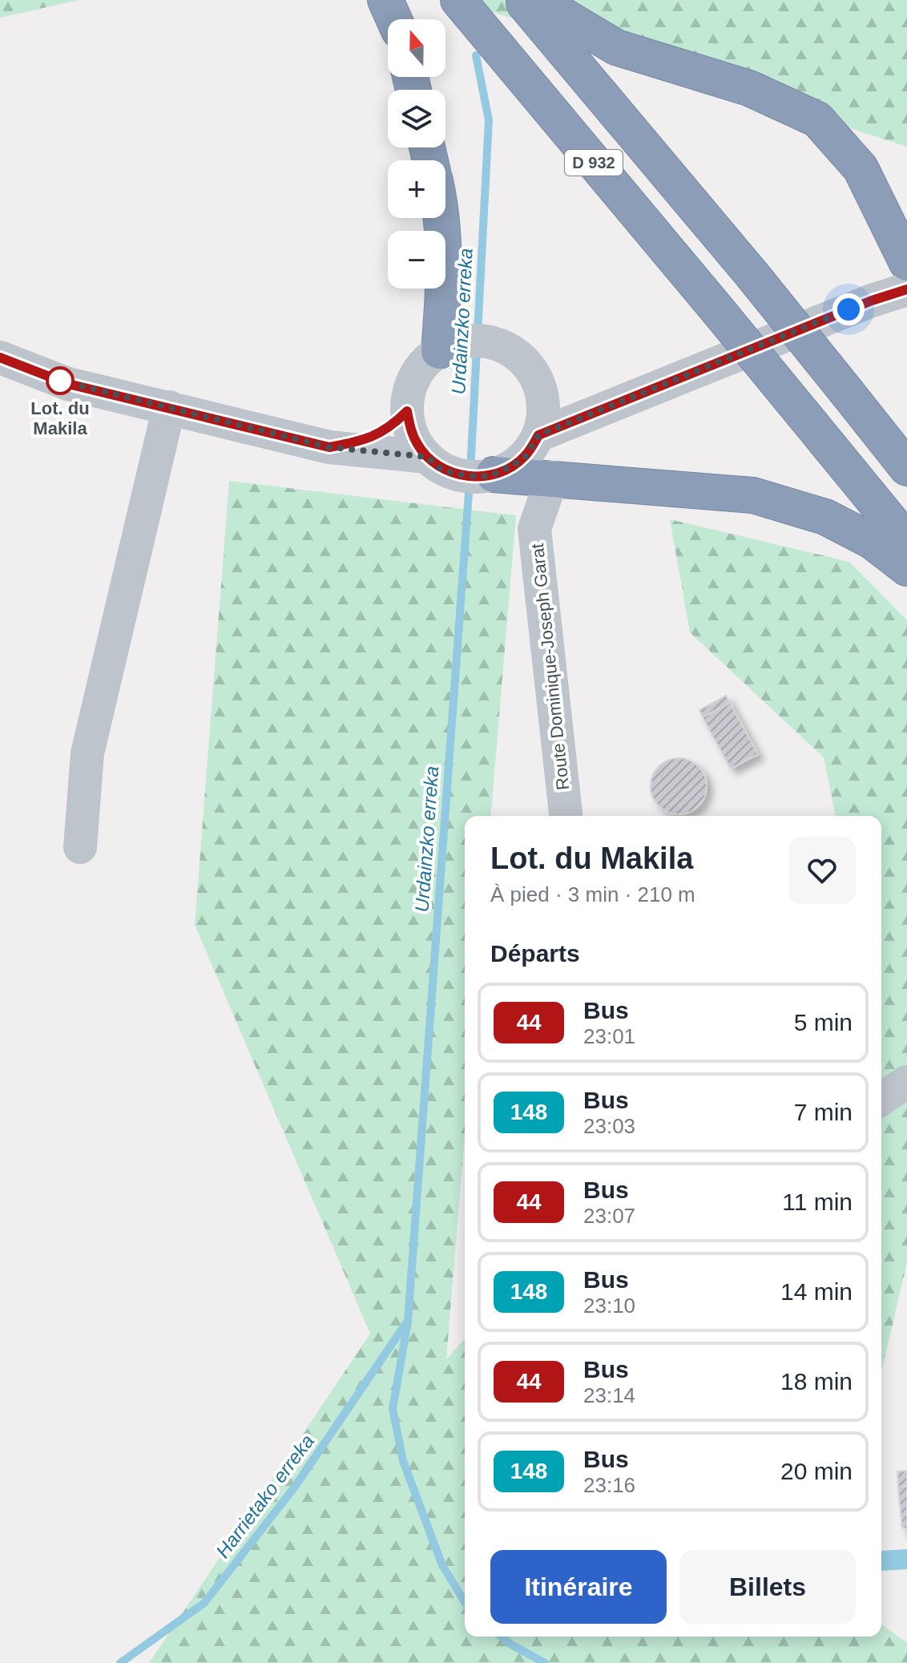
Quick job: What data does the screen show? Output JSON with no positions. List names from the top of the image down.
{
  "streets": {
    "highway": ["D 932"],
    "street": ["Route Dominique-Joseph Garat"]
  },
  "water": ["Urdainzko erreka", "Harrietako erreka"],
  "places": ["Lot. du Makila"],
  "lines": ["bus line 44"],
  "north": "top",
  "page": {
    "map_buttons": ["+", "−"],
    "heading": [
      ["Lot. du Makila", "À pied · 3 min · 210 m"],
      "Départs"
    ],
    "list": [
      {
        "mark": "44",
        "name": "Bus",
        "note": "23:01",
        "value": "5 min"
      },
      {
        "mark": "148",
        "name": "Bus",
        "note": "23:03",
        "value": "7 min"
      },
      {
        "mark": "44",
        "name": "Bus",
        "note": "23:07",
        "value": "11 min"
      },
      {
        "mark": "148",
        "name": "Bus",
        "note": "23:10",
        "value": "14 min"
      },
      {
        "mark": "44",
        "name": "Bus",
        "note": "23:14",
        "value": "18 min"
      },
      {
        "mark": "148",
        "name": "Bus",
        "note": "23:16",
        "value": "20 min"
      }
    ],
    "buttons": ["Itinéraire", "Billets"]
  }
}
